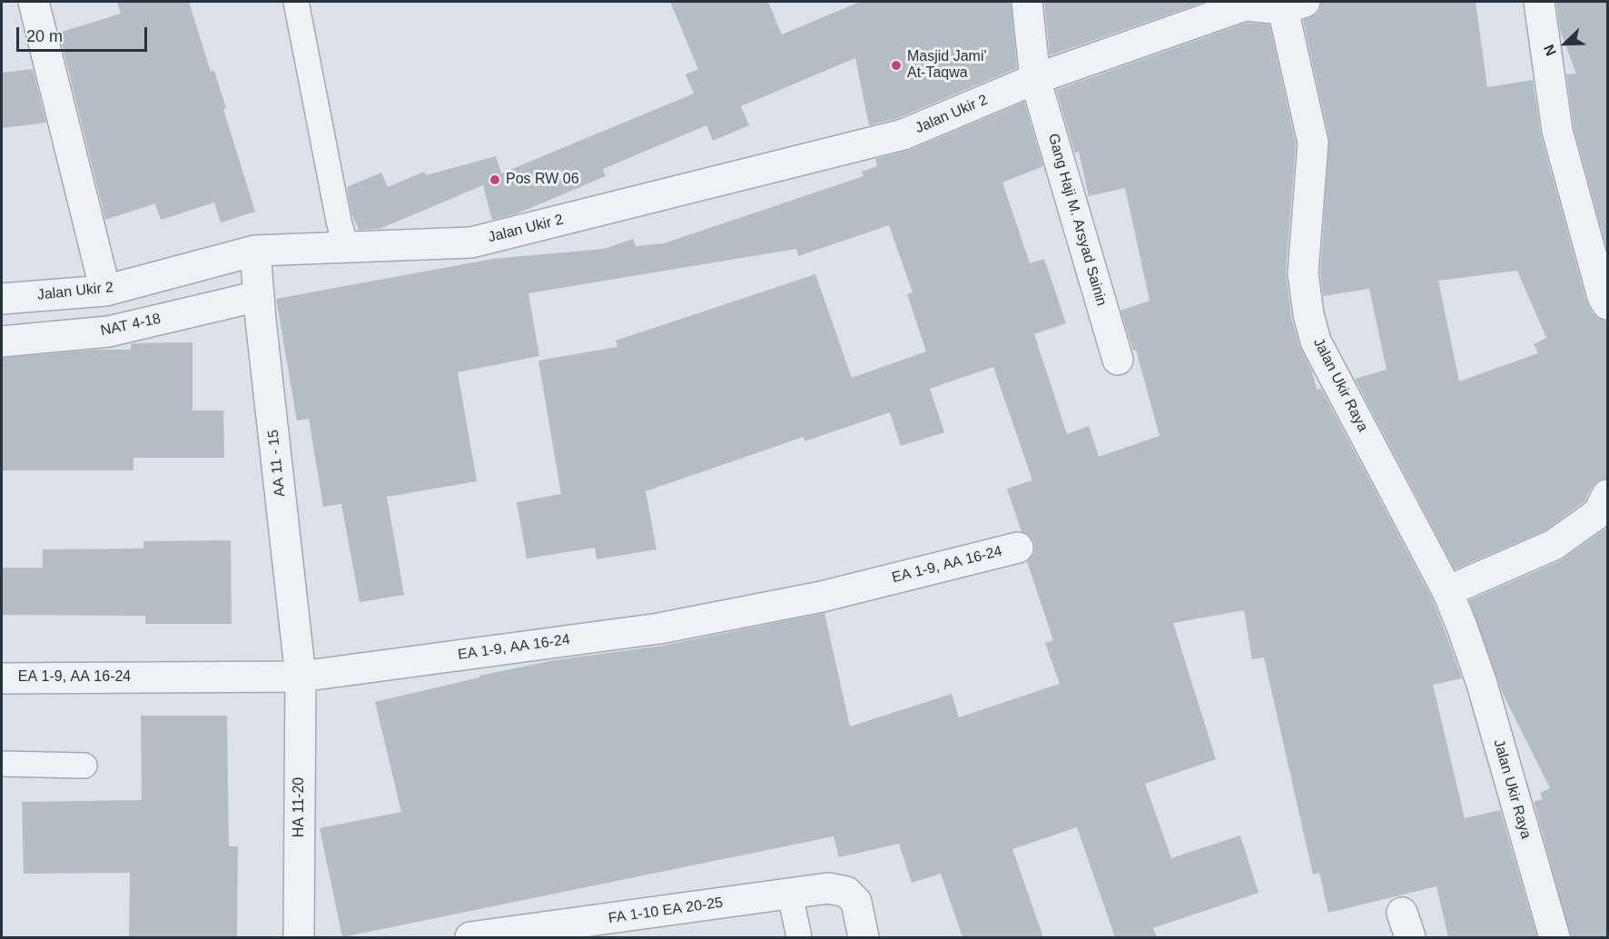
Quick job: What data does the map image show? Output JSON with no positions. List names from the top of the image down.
{
  "streets": {
    "street": [
      "Jalan Ukir 2",
      "Gang Haji M. Arsyad Sainin",
      "NAT 4-18",
      "Jalan Ukir Raya",
      "AA 11 - 15",
      "EA 1-9, AA 16-24",
      "HA 11-20",
      "FA 1-10 EA 20-25"
    ]
  },
  "crossings": [
    ["Jalan Ukir 2", "Gang Haji M. Arsyad Sainin"],
    ["Jalan Ukir 2", "Jalan Ukir Raya"],
    ["Jalan Ukir 2", "AA 11 - 15"],
    ["Gang Haji M. Arsyad Sainin", "Jalan Ukir Raya"],
    ["NAT 4-18", "AA 11 - 15"],
    ["AA 11 - 15", "EA 1-9, AA 16-24"],
    ["AA 11 - 15", "HA 11-20"],
    ["EA 1-9, AA 16-24", "HA 11-20"]
  ],
  "places": ["Masjid Jami' At-Taqwa", "Pos RW 06"],
  "scale_bar": "20 m",
  "north": "bottom left"
}
